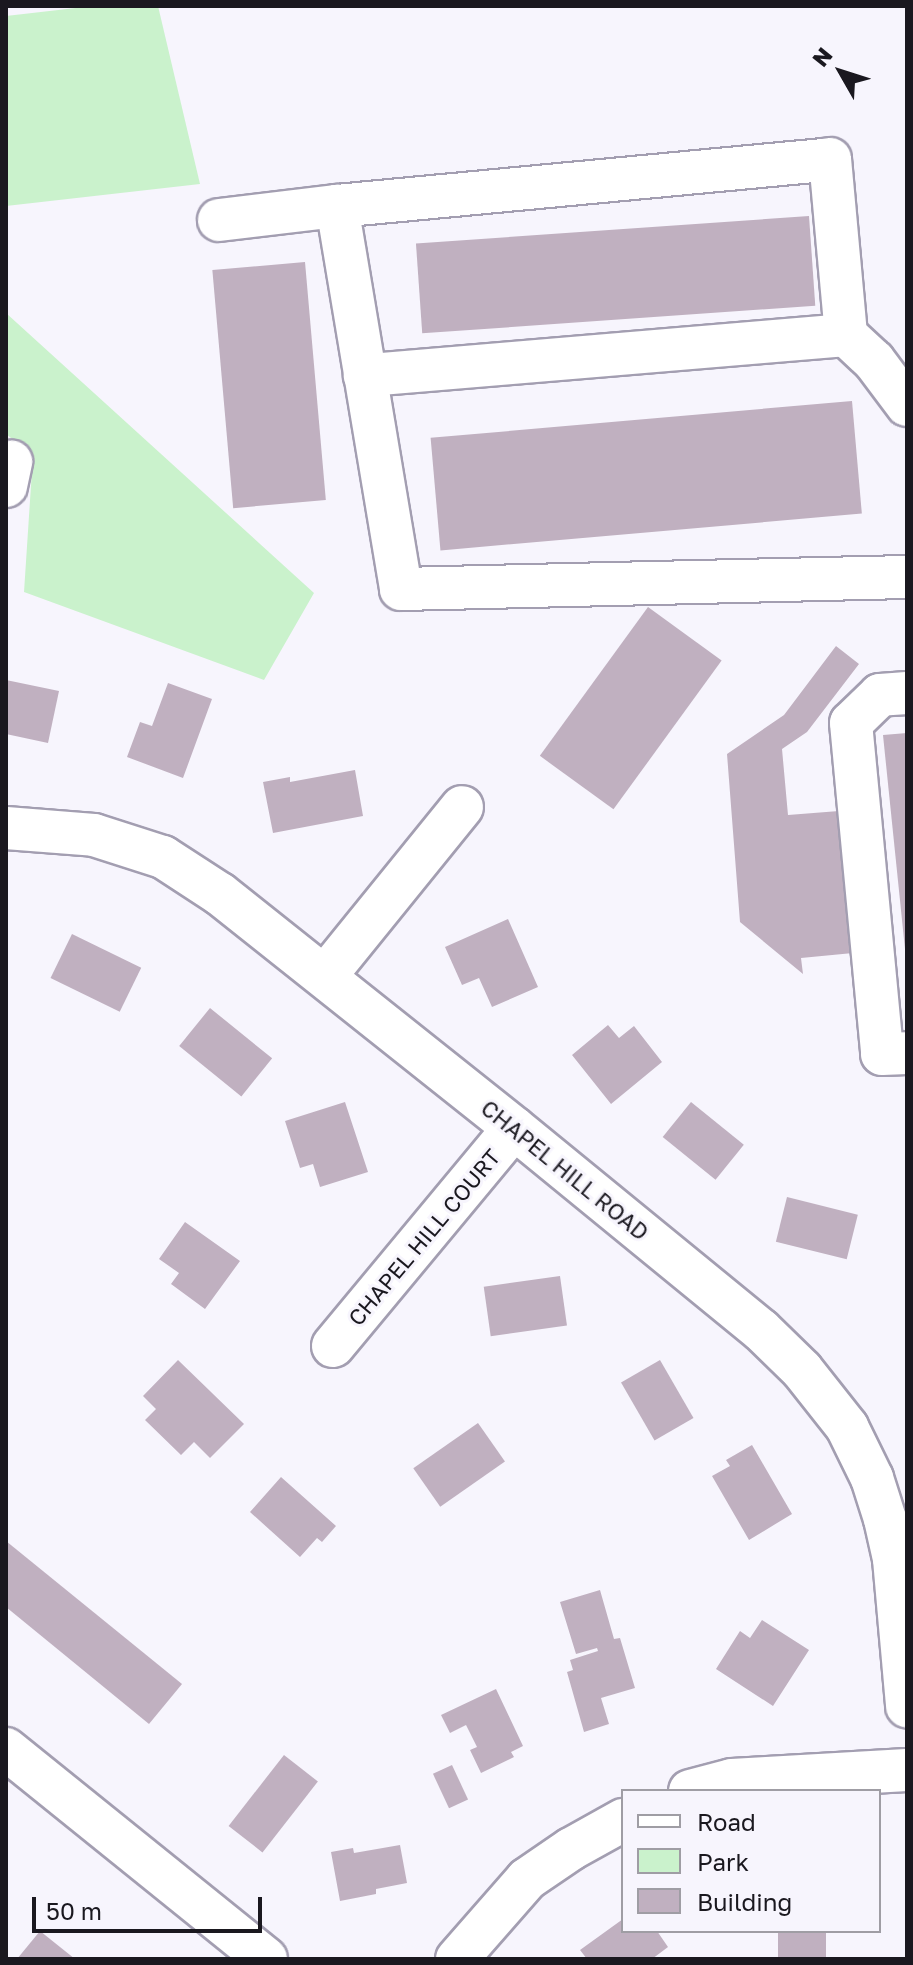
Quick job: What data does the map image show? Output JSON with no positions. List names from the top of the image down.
{
  "streets": {
    "street": ["CHAPEL HILL ROAD", "CHAPEL HILL COURT"]
  },
  "crossings": [
    ["CHAPEL HILL ROAD", "CHAPEL HILL COURT"]
  ],
  "legend": ["Road", "Park", "Building"],
  "scale_bar": "50 m",
  "north": "top left"
}
